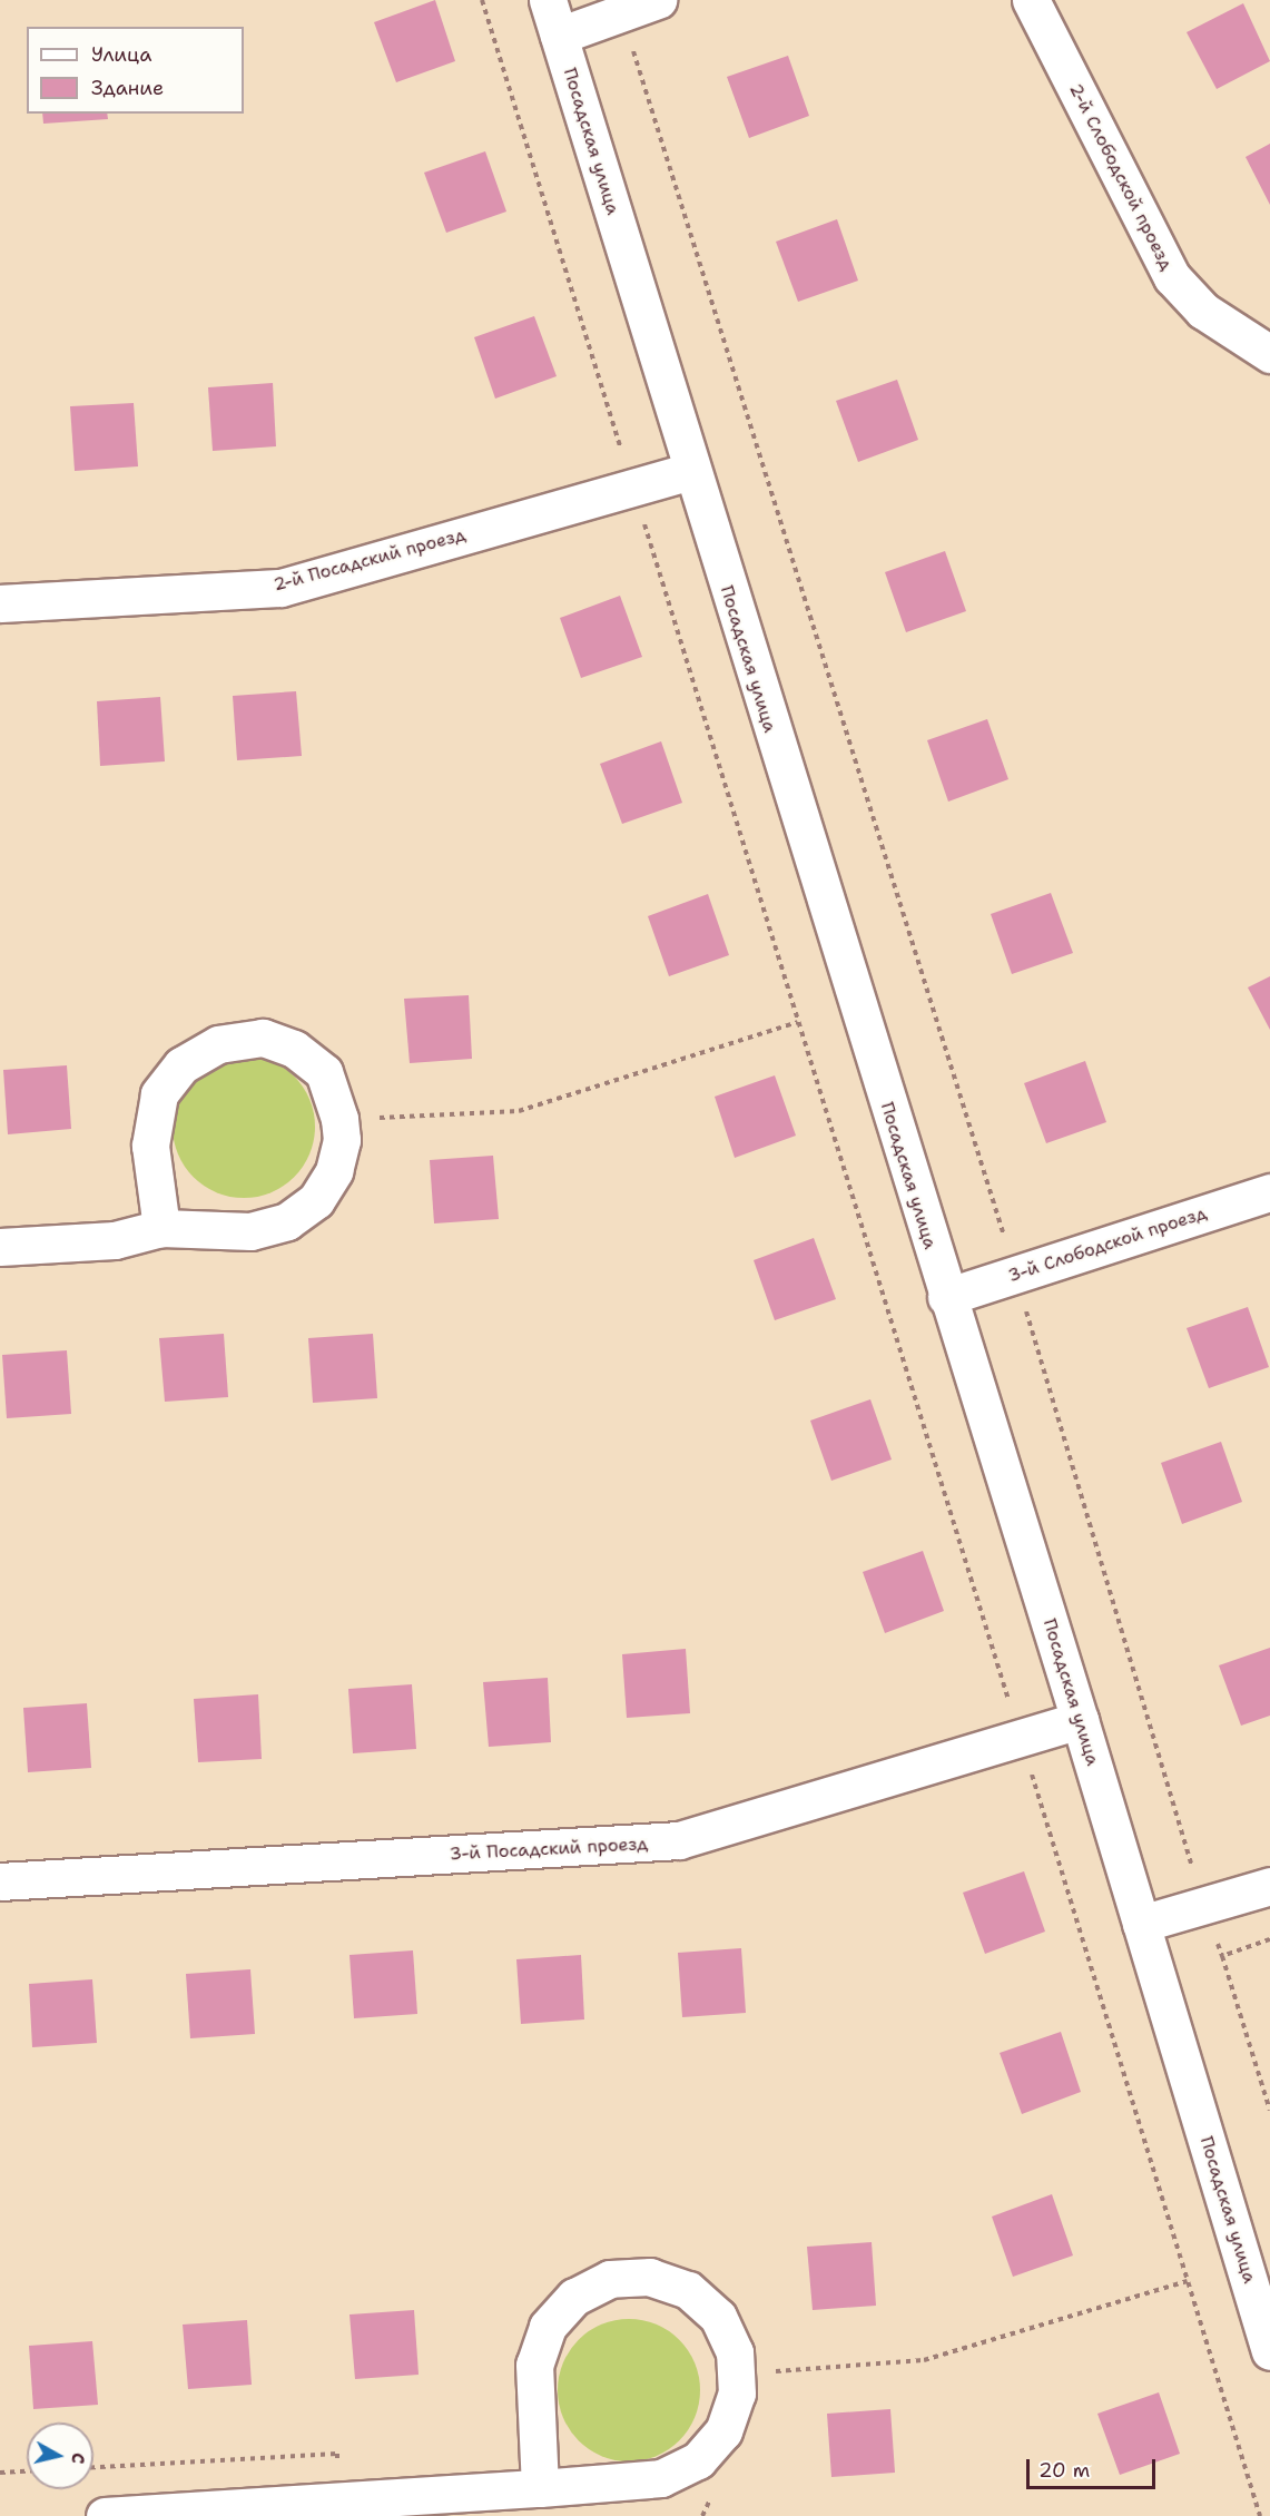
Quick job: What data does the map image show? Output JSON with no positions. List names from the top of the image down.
{
  "streets": {
    "street": [
      "Посадская улица",
      "2-й Слободской проезд",
      "2-й Посадский проезд",
      "3-й Слободской проезд",
      "3-й Посадский проезд"
    ]
  },
  "crossings": [
    ["Посадская улица", "2-й Посадский проезд"],
    ["Посадская улица", "3-й Слободской проезд"],
    ["Посадская улица", "3-й Посадский проезд"]
  ],
  "legend": ["Улица", "Здание"],
  "scale_bar": "20 m",
  "north": "right"
}
